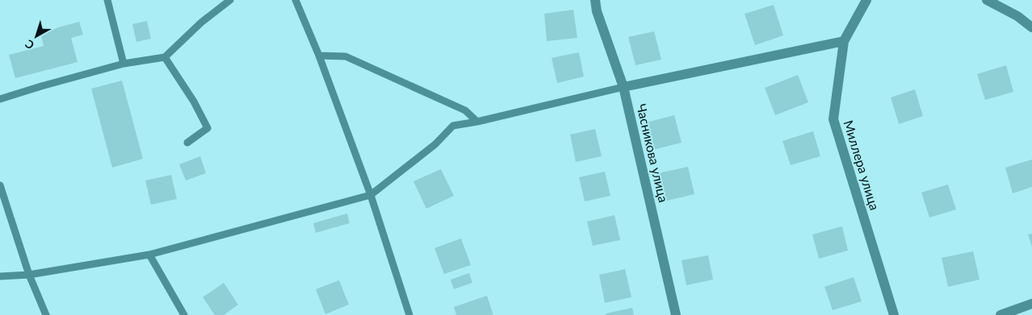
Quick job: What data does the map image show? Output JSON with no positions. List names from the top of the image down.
{
  "streets": {
    "street": ["Часникова улица", "Миллера улица"]
  },
  "north": "bottom left"
}
